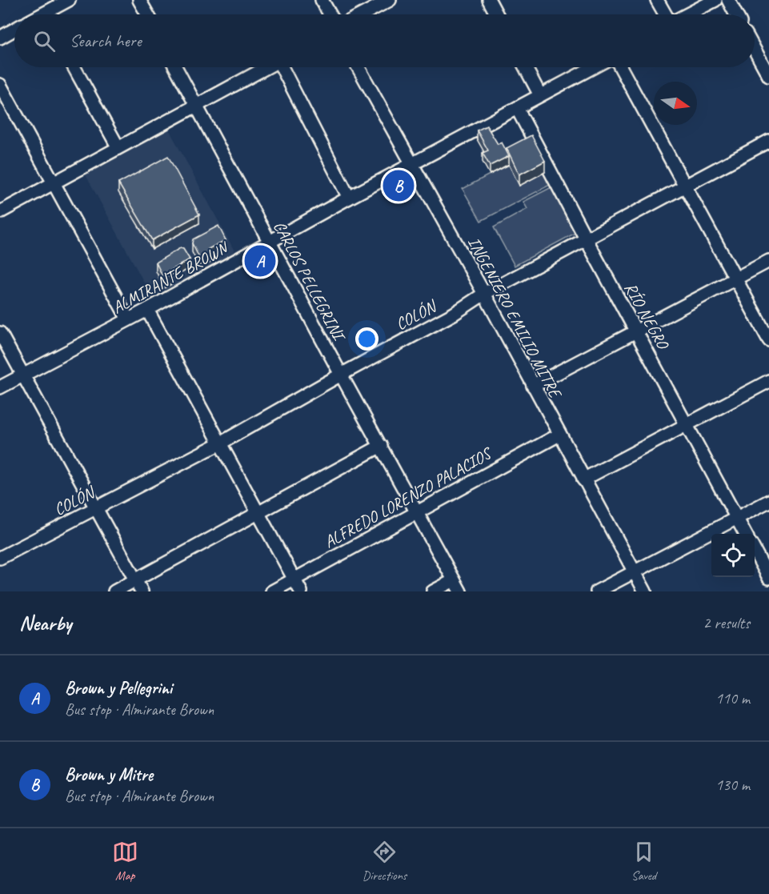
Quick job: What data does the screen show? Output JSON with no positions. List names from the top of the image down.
{
  "streets": {
    "street": [
      "ALMIRANTE BROWN",
      "CARLOS PELLEGRINI",
      "COLÓN",
      "RÍO NEGRO",
      "INGENIERO EMILIO MITRE",
      "ALFREDO LORENZO PALACIOS"
    ]
  },
  "crossings": [
    ["ALMIRANTE BROWN", "CARLOS PELLEGRINI"],
    ["ALMIRANTE BROWN", "RÍO NEGRO"],
    ["ALMIRANTE BROWN", "INGENIERO EMILIO MITRE"],
    ["CARLOS PELLEGRINI", "COLÓN"],
    ["CARLOS PELLEGRINI", "ALFREDO LORENZO PALACIOS"],
    ["COLÓN", "RÍO NEGRO"],
    ["COLÓN", "INGENIERO EMILIO MITRE"],
    ["INGENIERO EMILIO MITRE", "ALFREDO LORENZO PALACIOS"]
  ],
  "north": "right",
  "page": {
    "search": "Search here",
    "pins": ["B", "A"],
    "heading": ["Nearby", "2 results"],
    "list": [
      {
        "mark": "A",
        "name": "Brown y Pellegrini",
        "note": "Bus stop · Almirante Brown",
        "value": "110 m"
      },
      {
        "mark": "B",
        "name": "Brown y Mitre",
        "note": "Bus stop · Almirante Brown",
        "value": "130 m"
      }
    ],
    "nav": ["Map", "Directions", "Saved"]
  }
}
